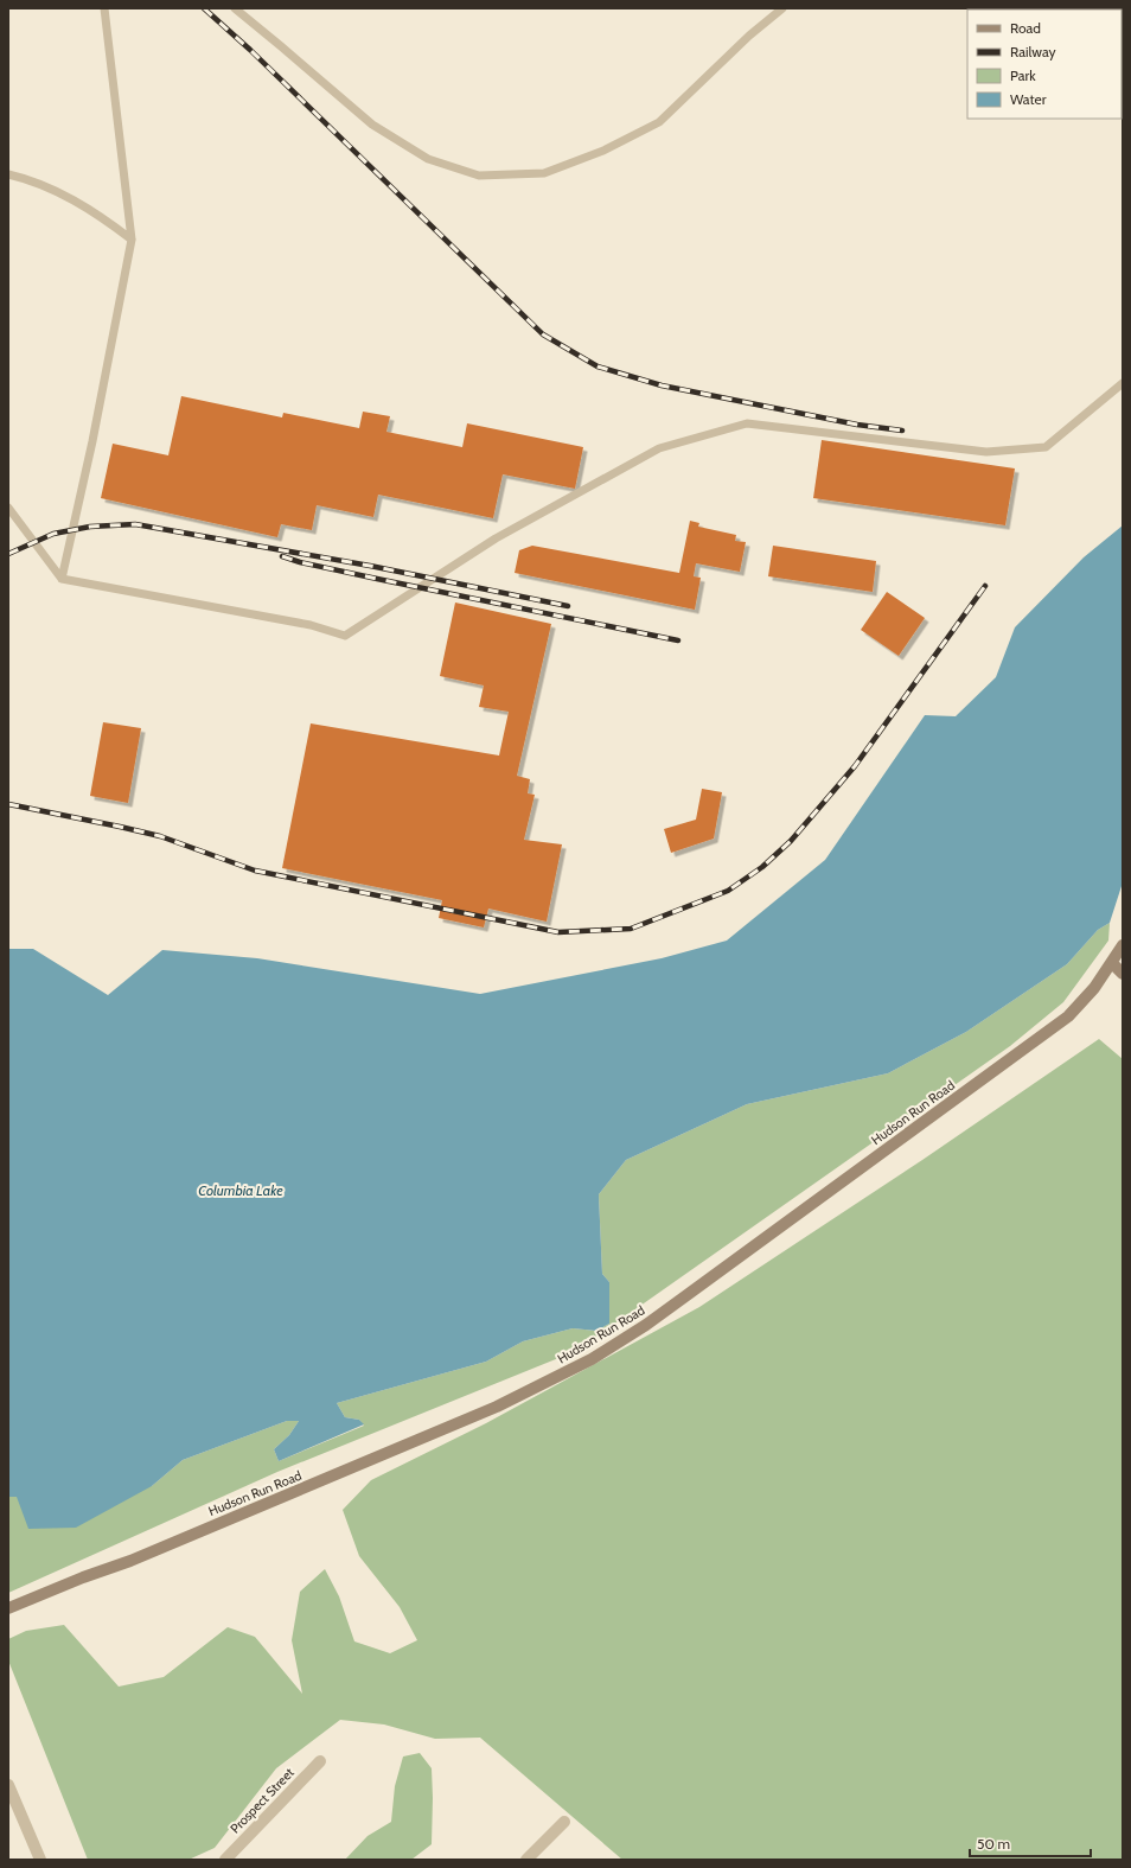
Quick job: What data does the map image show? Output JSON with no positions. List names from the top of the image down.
{
  "streets": {
    "main road": ["Hudson Run Road"],
    "street": ["Prospect Street"]
  },
  "water": ["Columbia Lake"],
  "legend": [
    "Road",
    "Railway",
    "Park",
    "Water"
  ],
  "scale_bar": "50 m"
}
